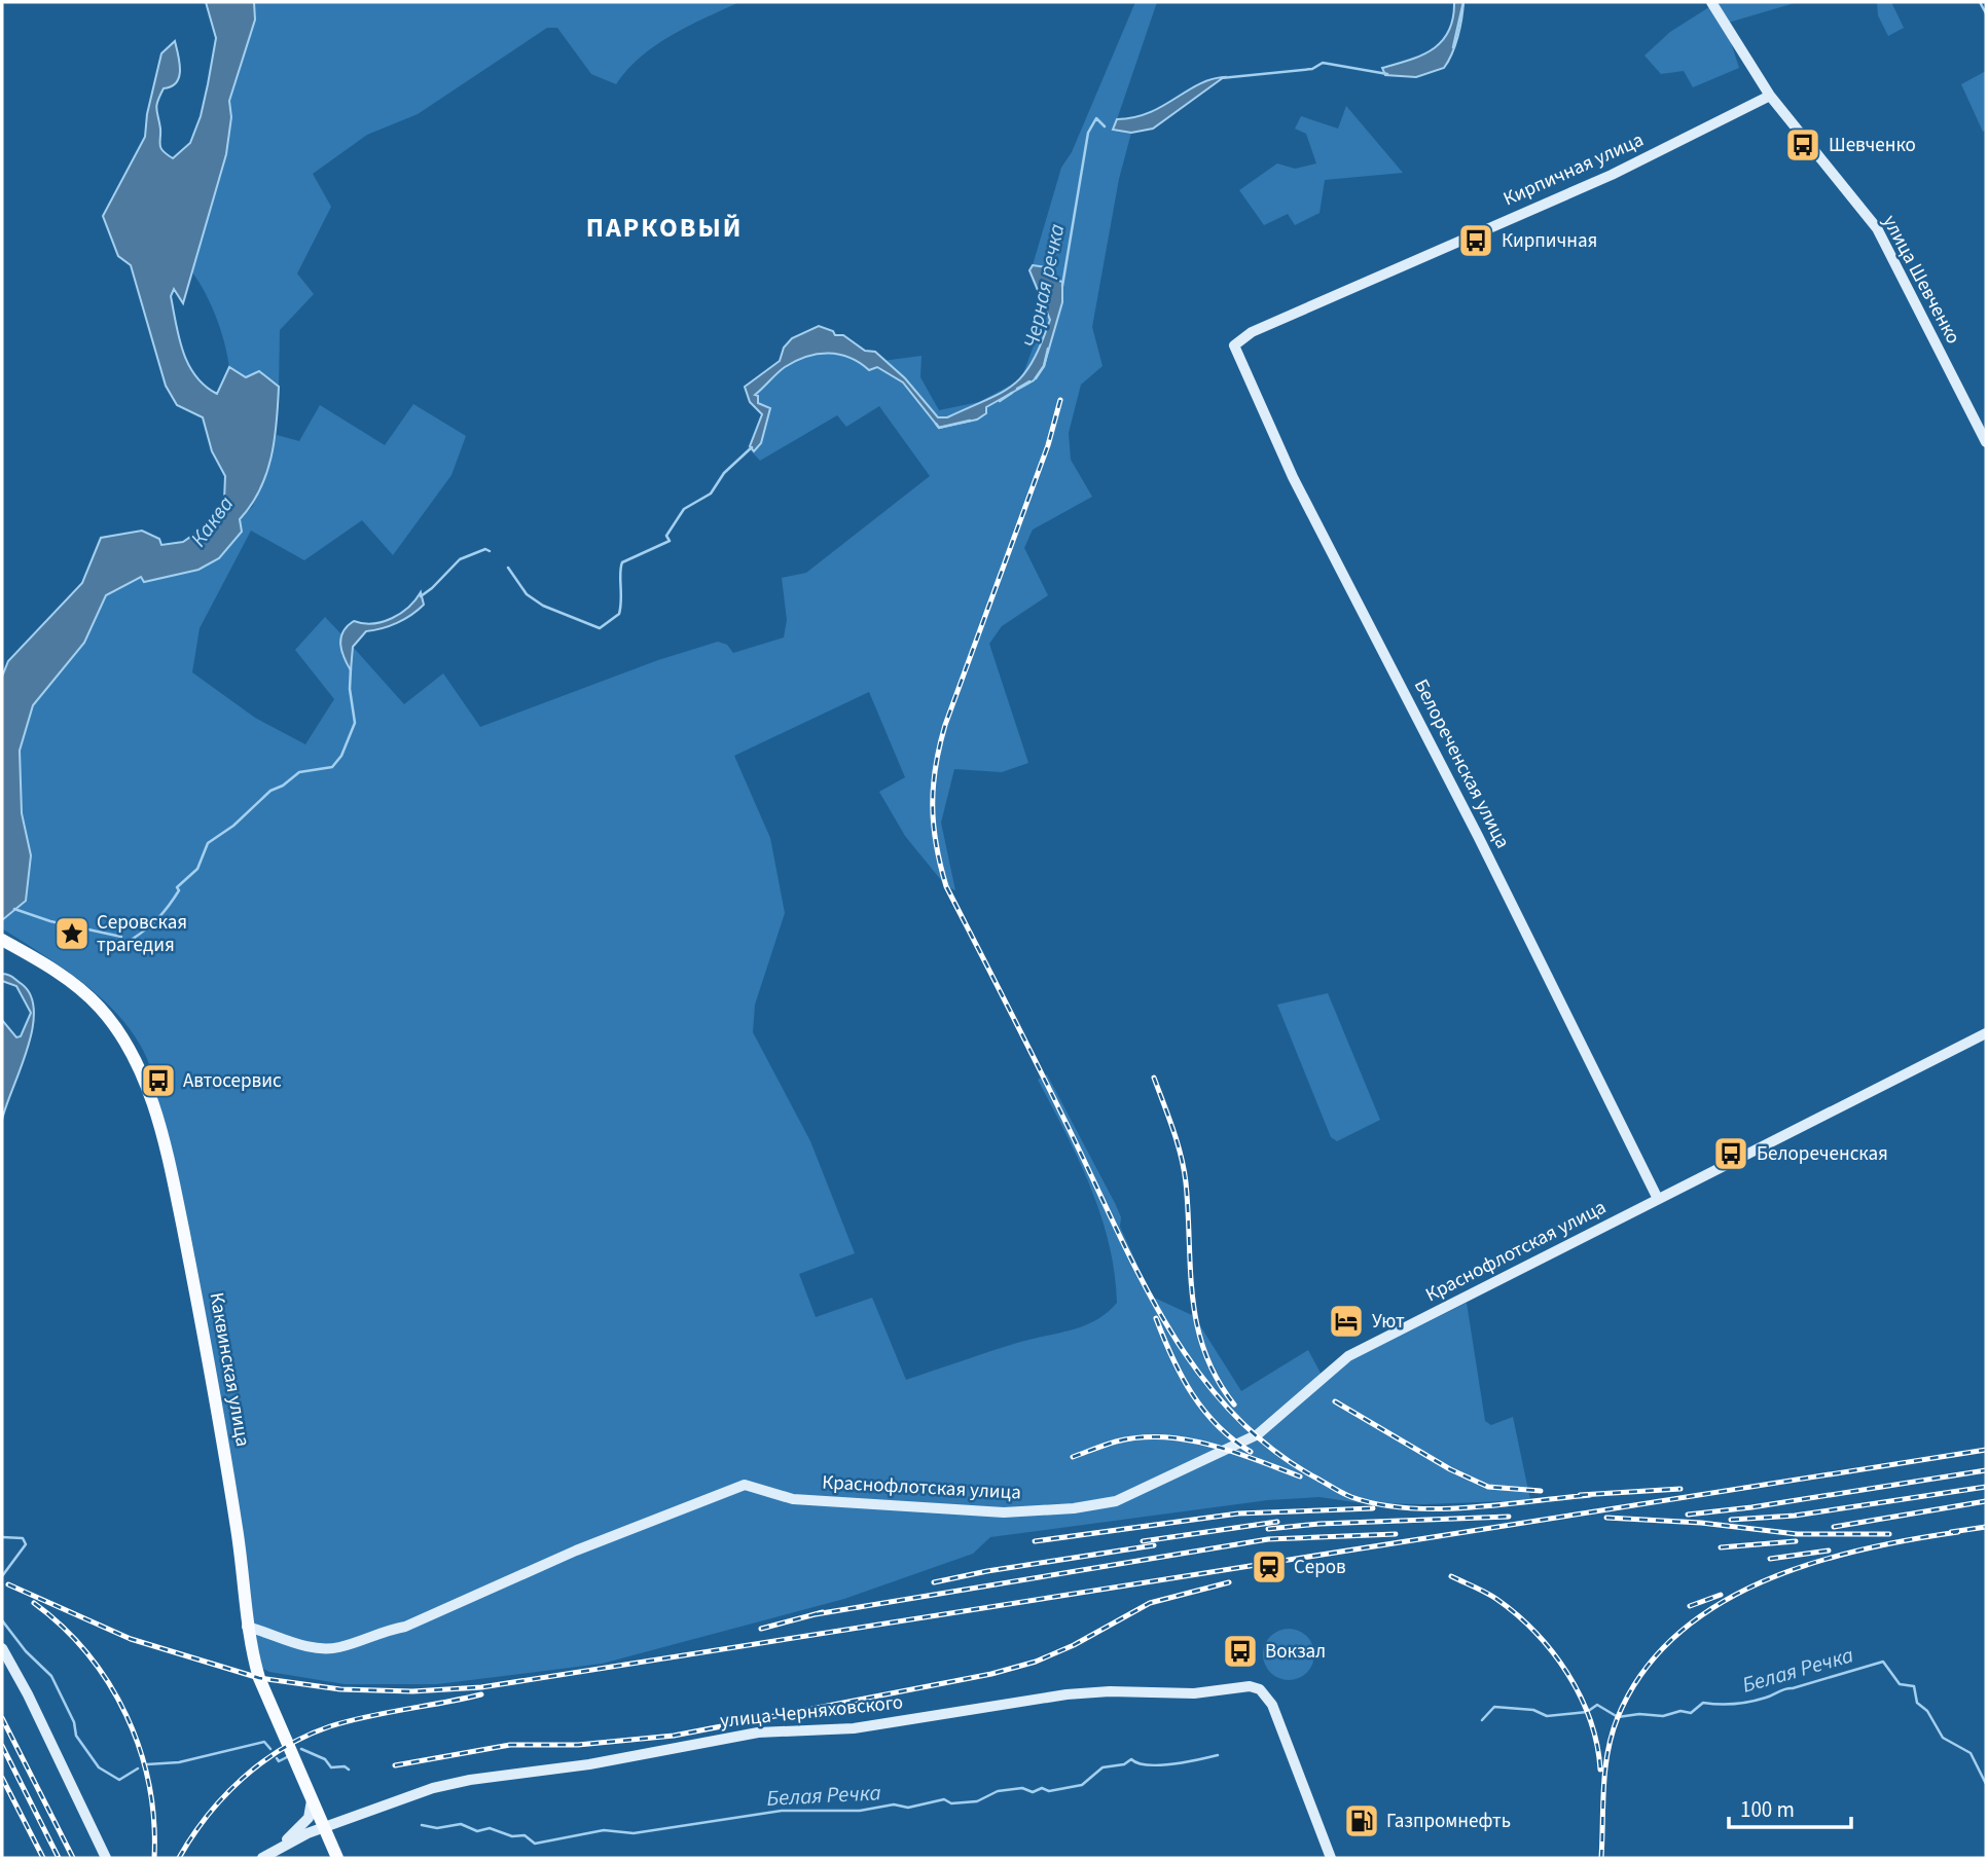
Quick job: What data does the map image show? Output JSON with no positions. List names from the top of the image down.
{
  "streets": {
    "main road": ["Каквинская улица"],
    "street": [
      "Кирпичная улица",
      "улица Шевченко",
      "Белореченская улица",
      "Краснофлотская улица",
      "улица Черняховского"
    ]
  },
  "crossings": [
    ["Кирпичная улица", "улица Шевченко"],
    ["Кирпичная улица", "Белореченская улица"],
    ["Белореченская улица", "Краснофлотская улица"],
    ["Краснофлотская улица", "Каквинская улица"],
    ["Каквинская улица", "улица Черняховского"]
  ],
  "districts": ["ПАРКОВЫЙ"],
  "water": ["Черная речка", "Каква", "Белая Речка"],
  "places": {
    "bus stop": [
      "Шевченко",
      "Кирпичная",
      "Автосервис",
      "Белореченская",
      "Вокзал"
    ],
    "place": ["Серовская трагедия"],
    "hotel": ["Уют"],
    "station": ["Серов"],
    "fuel station": ["Газпромнефть"]
  },
  "scale_bar": "100 m"
}
